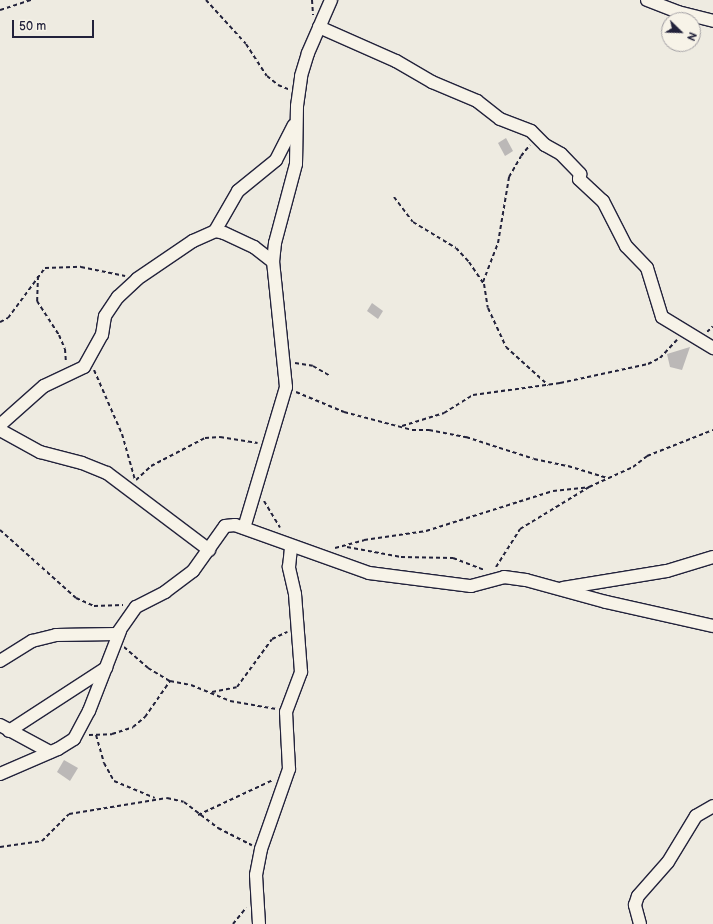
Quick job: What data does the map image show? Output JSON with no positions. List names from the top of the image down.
{
  "scale_bar": "50 m",
  "north": "bottom right"
}
